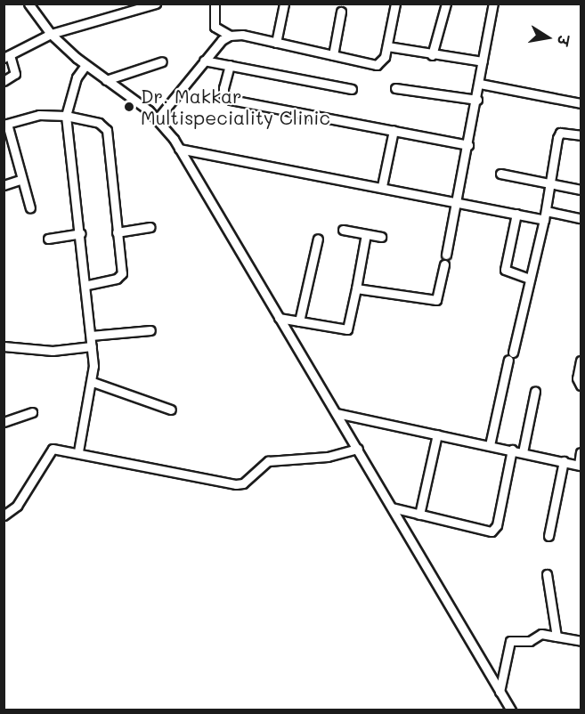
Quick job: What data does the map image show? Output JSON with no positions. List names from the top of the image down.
{
  "places": ["Dr. Makkar Multispeciality Clinic"],
  "north": "right"
}
